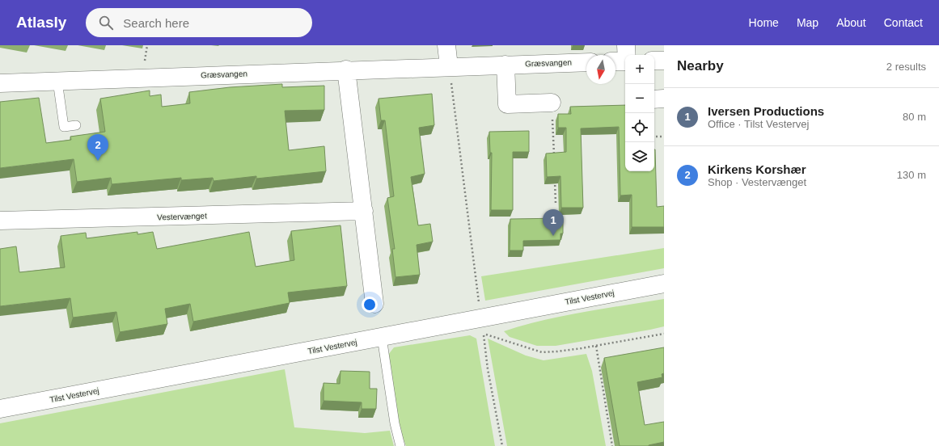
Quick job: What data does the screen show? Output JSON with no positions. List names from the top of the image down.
{
  "streets": {
    "street": ["Græsvangen", "Vestervænget", "Tilst Vestervej"]
  },
  "north": "bottom",
  "page": {
    "header": "Atlasly",
    "search": "Search here",
    "nav": [
      "Home",
      "Map",
      "About",
      "Contact"
    ],
    "heading": ["Nearby", "2 results"],
    "map_buttons": ["+", "−"],
    "list": [
      {
        "mark": "1",
        "name": "Iversen Productions",
        "note": "Office · Tilst Vestervej",
        "value": "80 m"
      },
      {
        "mark": "2",
        "name": "Kirkens Korshær",
        "note": "Shop · Vestervænget",
        "value": "130 m"
      }
    ],
    "pins": ["2", "1"]
  }
}
